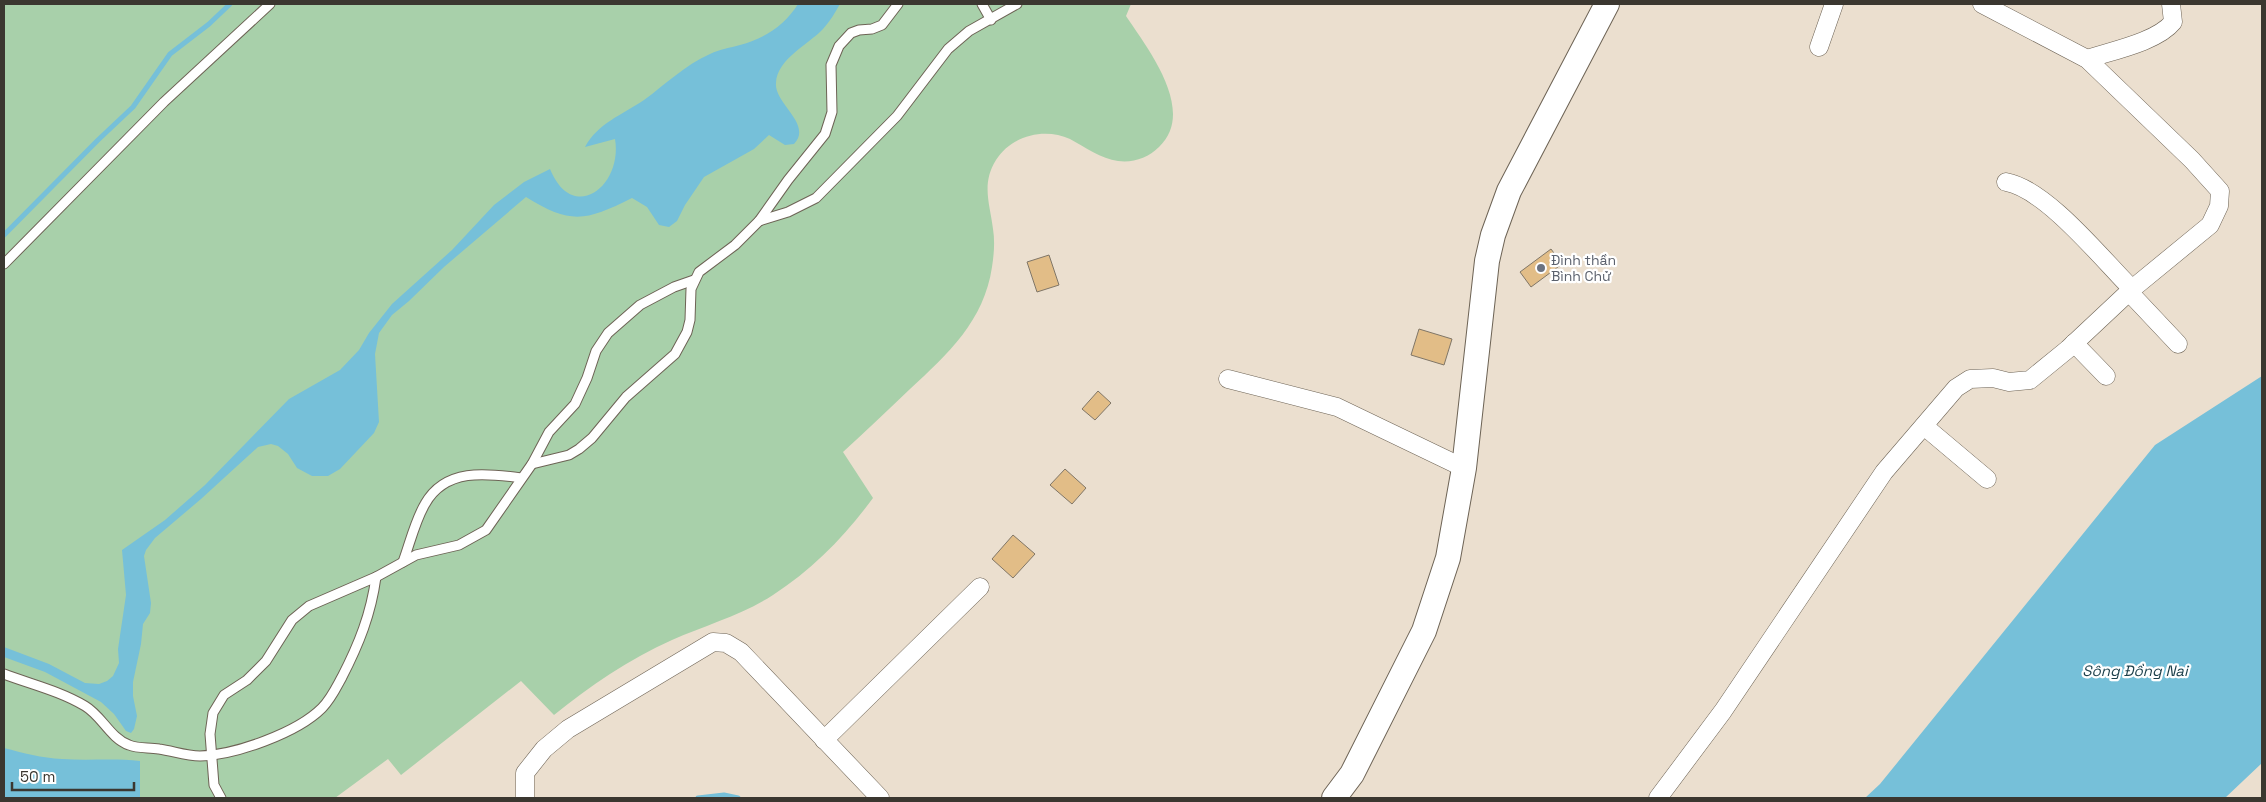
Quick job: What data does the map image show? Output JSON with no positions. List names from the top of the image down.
{
  "water": ["Sông Đồng Nai"],
  "places": ["Đình thần Bình Chử"],
  "scale_bar": "50 m"
}
